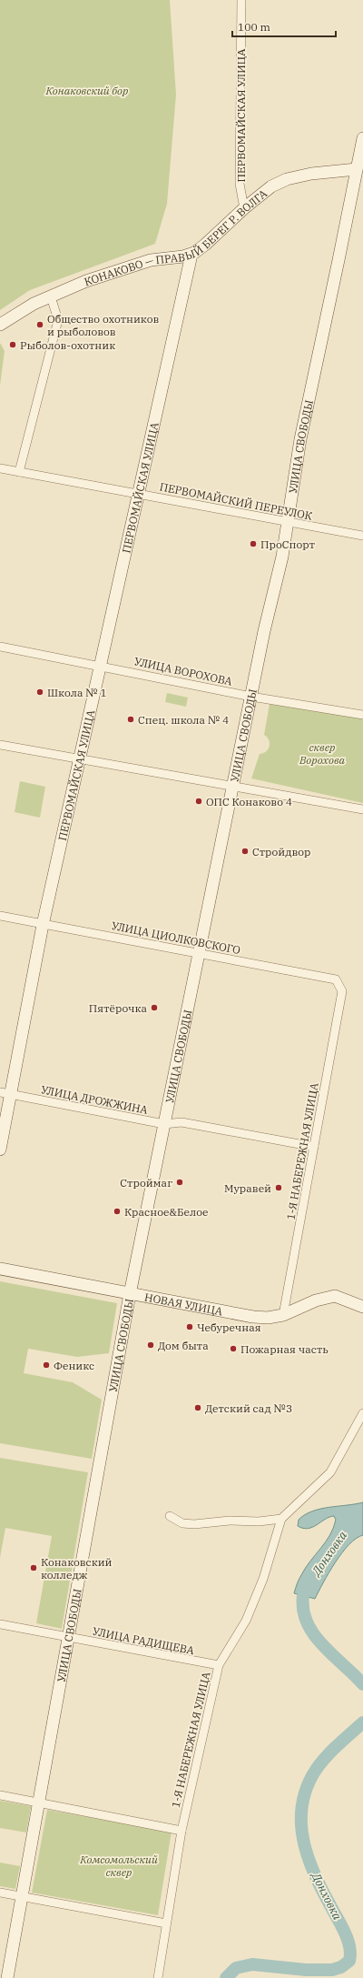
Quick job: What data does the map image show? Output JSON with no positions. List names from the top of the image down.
{
  "streets": {
    "main road": [
      "ПЕРВОМАЙСКАЯ УЛИЦА",
      "КОНАКОВО — ПРАВЫЙ БЕРЕГ Р. ВОЛГА",
      "УЛИЦА СВОБОДЫ",
      "НОВАЯ УЛИЦА"
    ],
    "street": [
      "ПЕРВОМАЙСКИЙ ПЕРЕУЛОК",
      "УЛИЦА ВОРОХОВА",
      "УЛИЦА ЦИОЛКОВСКОГО",
      "УЛИЦА ДРОЖЖИНА",
      "1-Я НАБЕРЕЖНАЯ УЛИЦА",
      "УЛИЦА РАДИЩЕВА"
    ]
  },
  "crossings": [
    ["ПЕРВОМАЙСКАЯ УЛИЦА", "КОНАКОВО — ПРАВЫЙ БЕРЕГ Р. ВОЛГА"],
    ["ПЕРВОМАЙСКАЯ УЛИЦА", "ПЕРВОМАЙСКИЙ ПЕРЕУЛОК"],
    ["ПЕРВОМАЙСКАЯ УЛИЦА", "УЛИЦА ВОРОХОВА"],
    ["ПЕРВОМАЙСКАЯ УЛИЦА", "УЛИЦА ЦИОЛКОВСКОГО"],
    ["ПЕРВОМАЙСКАЯ УЛИЦА", "УЛИЦА ДРОЖЖИНА"],
    ["КОНАКОВО — ПРАВЫЙ БЕРЕГ Р. ВОЛГА", "УЛИЦА СВОБОДЫ"],
    ["УЛИЦА СВОБОДЫ", "ПЕРВОМАЙСКИЙ ПЕРЕУЛОК"],
    ["УЛИЦА СВОБОДЫ", "УЛИЦА ВОРОХОВА"],
    ["УЛИЦА СВОБОДЫ", "УЛИЦА ЦИОЛКОВСКОГО"],
    ["УЛИЦА СВОБОДЫ", "УЛИЦА ДРОЖЖИНА"],
    ["УЛИЦА СВОБОДЫ", "НОВАЯ УЛИЦА"],
    ["УЛИЦА СВОБОДЫ", "УЛИЦА РАДИЩЕВА"],
    ["УЛИЦА ЦИОЛКОВСКОГО", "1-Я НАБЕРЕЖНАЯ УЛИЦА"],
    ["УЛИЦА ДРОЖЖИНА", "1-Я НАБЕРЕЖНАЯ УЛИЦА"],
    ["1-Я НАБЕРЕЖНАЯ УЛИЦА", "НОВАЯ УЛИЦА"],
    ["1-Я НАБЕРЕЖНАЯ УЛИЦА", "УЛИЦА РАДИЩЕВА"]
  ],
  "water": ["Донховка"],
  "parks": ["Конаковский бор", "сквер Ворохова", "Комсомольский сквер"],
  "places": [
    "Общество охотников и рыболовов",
    "Рыболов-охотник",
    "ПроСпорт",
    "Школа № 1",
    "Спец. школа № 4",
    "ОПС Конаково 4",
    "Стройдвор",
    "Пятёрочка",
    "Строймаг",
    "Муравей",
    "Красное&Белое",
    "Чебуречная",
    "Дом быта",
    "Пожарная часть",
    "Феникс",
    "Детский сад №3",
    "Конаковский колледж"
  ],
  "scale_bar": "100 m"
}
